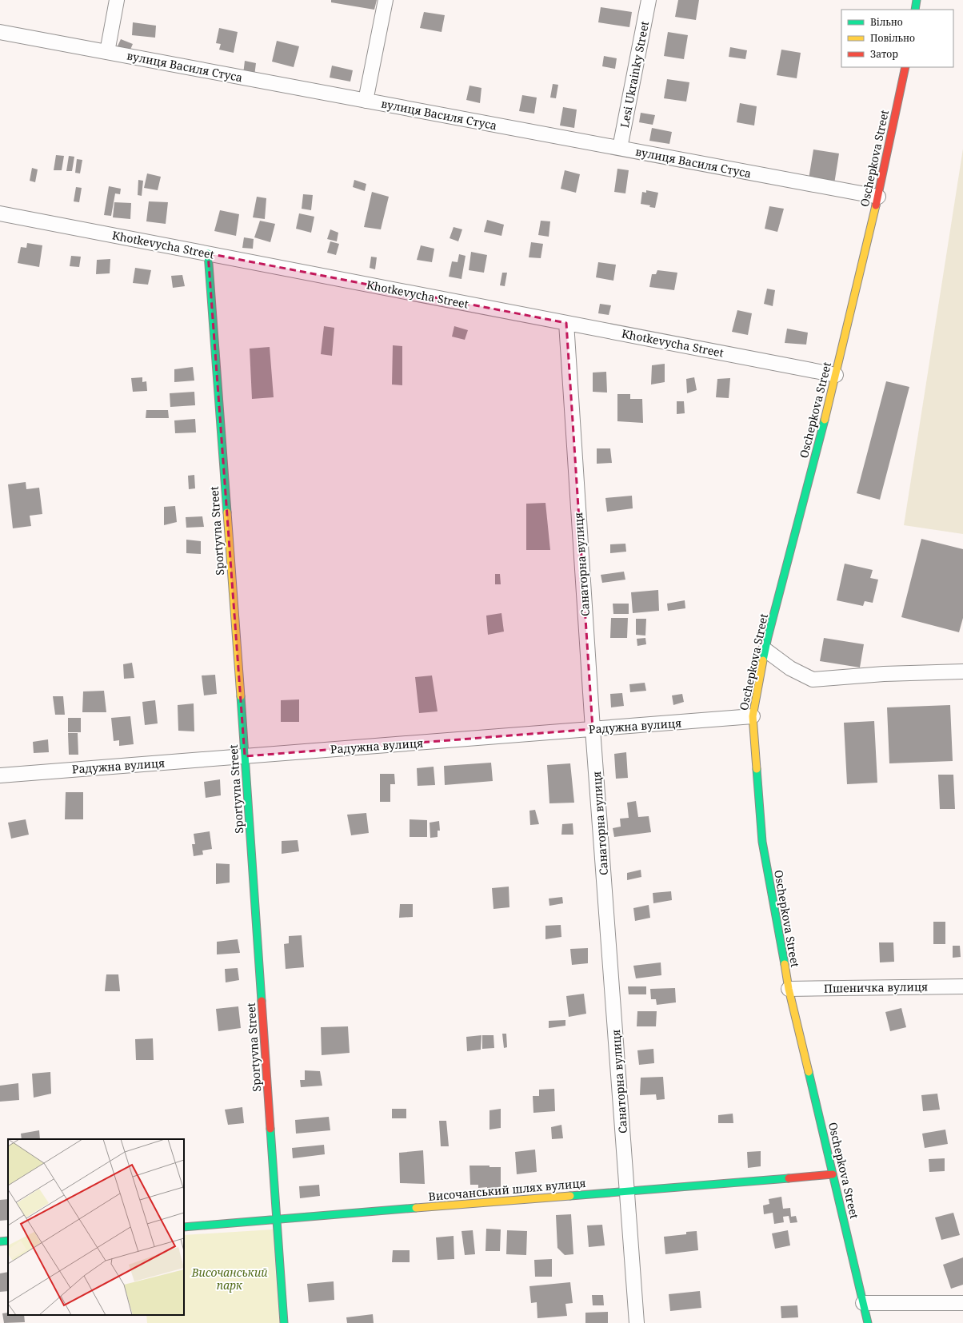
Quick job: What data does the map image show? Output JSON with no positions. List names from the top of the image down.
{
  "streets": {
    "main road": ["Oschepkova Street", "Sportyvna Street", "Височанський шлях вулиця"],
    "street": [
      "вулиця Василя Стуса",
      "Lesi Ukrainky Street",
      "Khotkevycha Street",
      "Санаторна вулиця",
      "Радужна вулиця",
      "Пшеничка вулиця"
    ]
  },
  "crossings": [
    ["вулиця Василя Стуса", "Lesi Ukrainky Street"],
    ["вулиця Василя Стуса", "Oschepkova Street"],
    ["Oschepkova Street", "Khotkevycha Street"],
    ["Oschepkova Street", "Радужна вулиця"],
    ["Oschepkova Street", "Пшеничка вулиця"],
    ["Oschepkova Street", "Височанський шлях вулиця"],
    ["Khotkevycha Street", "Sportyvna Street"],
    ["Khotkevycha Street", "Санаторна вулиця"],
    ["Sportyvna Street", "Радужна вулиця"],
    ["Sportyvna Street", "Височанський шлях вулиця"],
    ["Санаторна вулиця", "Радужна вулиця"],
    ["Санаторна вулиця", "Височанський шлях вулиця"]
  ],
  "parks": ["Височанський парк"],
  "legend": ["Вільно", "Повільно", "Затор"]
}
